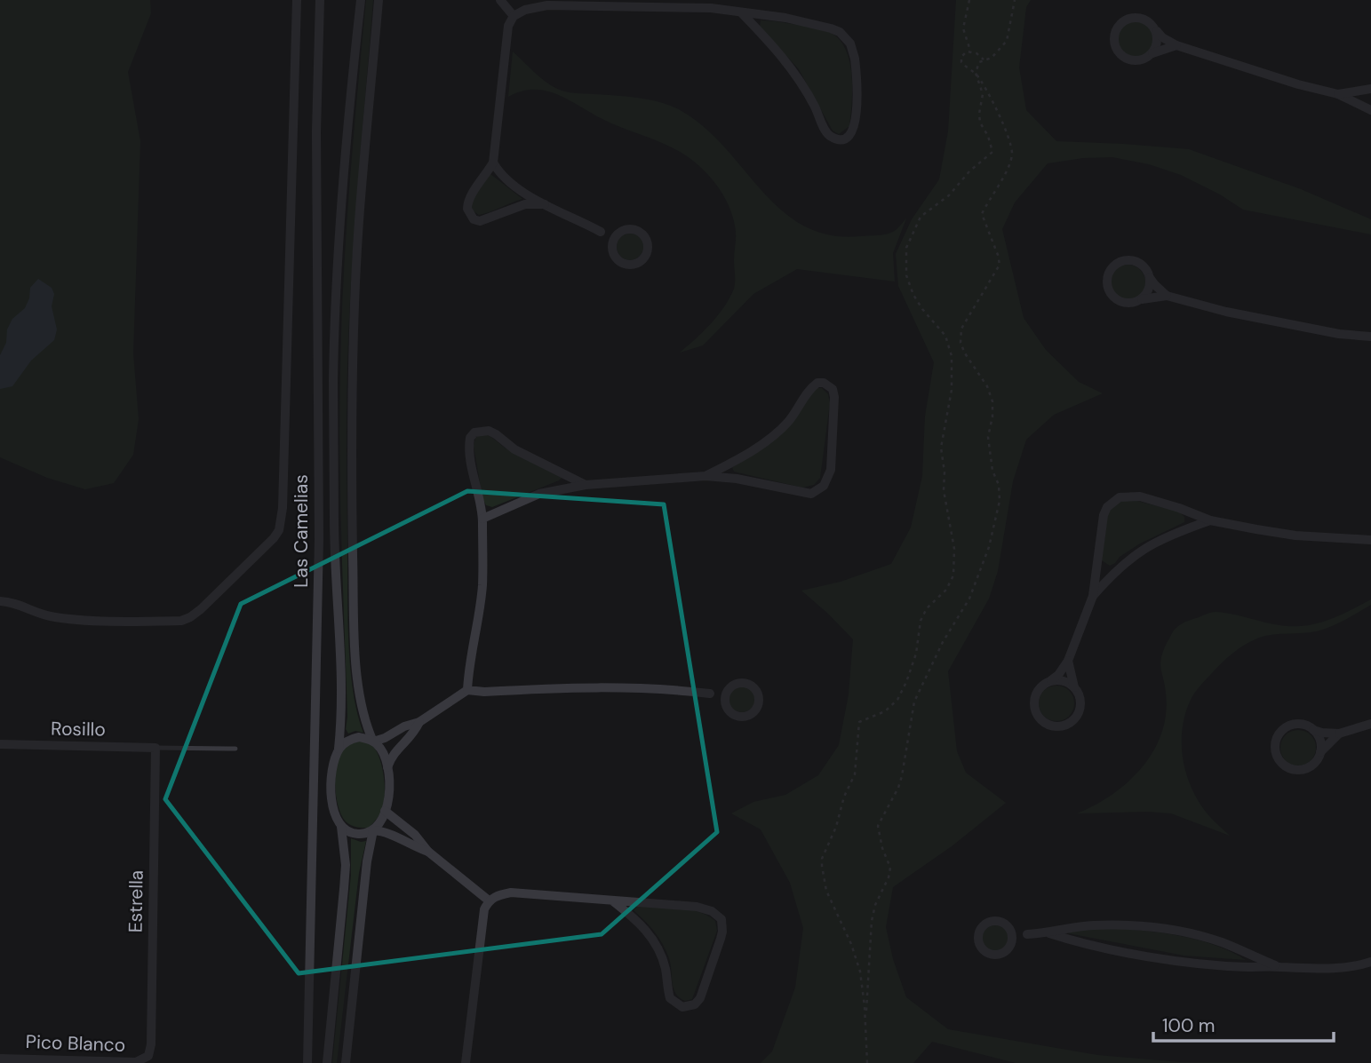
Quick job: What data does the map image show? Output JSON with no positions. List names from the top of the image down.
{
  "streets": {
    "street": [
      "Las Camelias",
      "Rosillo",
      "Estrella",
      "Pico Blanco"
    ]
  },
  "crossings": [
    ["Rosillo", "Estrella"],
    ["Estrella", "Pico Blanco"]
  ],
  "scale_bar": "100 m"
}
